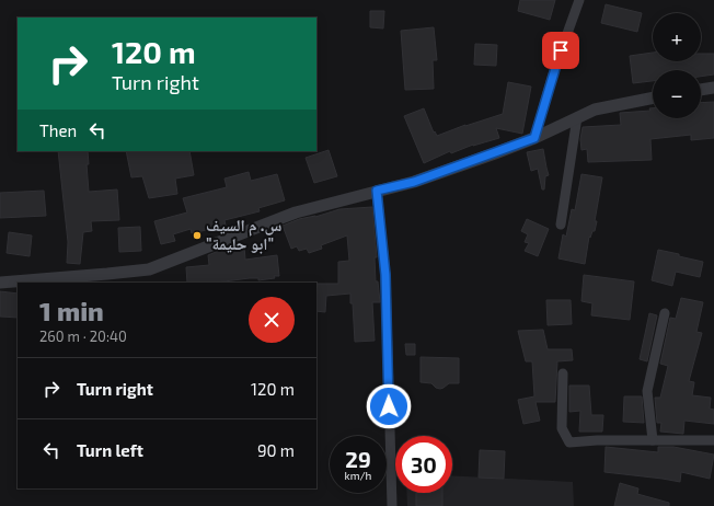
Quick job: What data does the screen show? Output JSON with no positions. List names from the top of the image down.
{
  "places": ["س. م السيف \"ابو حليمة\""],
  "page": {
    "map_buttons": ["+", "−"],
    "turn": ["120 m", "Turn right"],
    "then": "Then",
    "heading": ["1 min", "260 m · 20:40"],
    "list": [
      {
        "name": "Turn right",
        "value": "120 m"
      },
      {
        "name": "Turn left",
        "value": "90 m"
      }
    ],
    "speed": "29 km/h",
    "limit": "30"
  }
}
